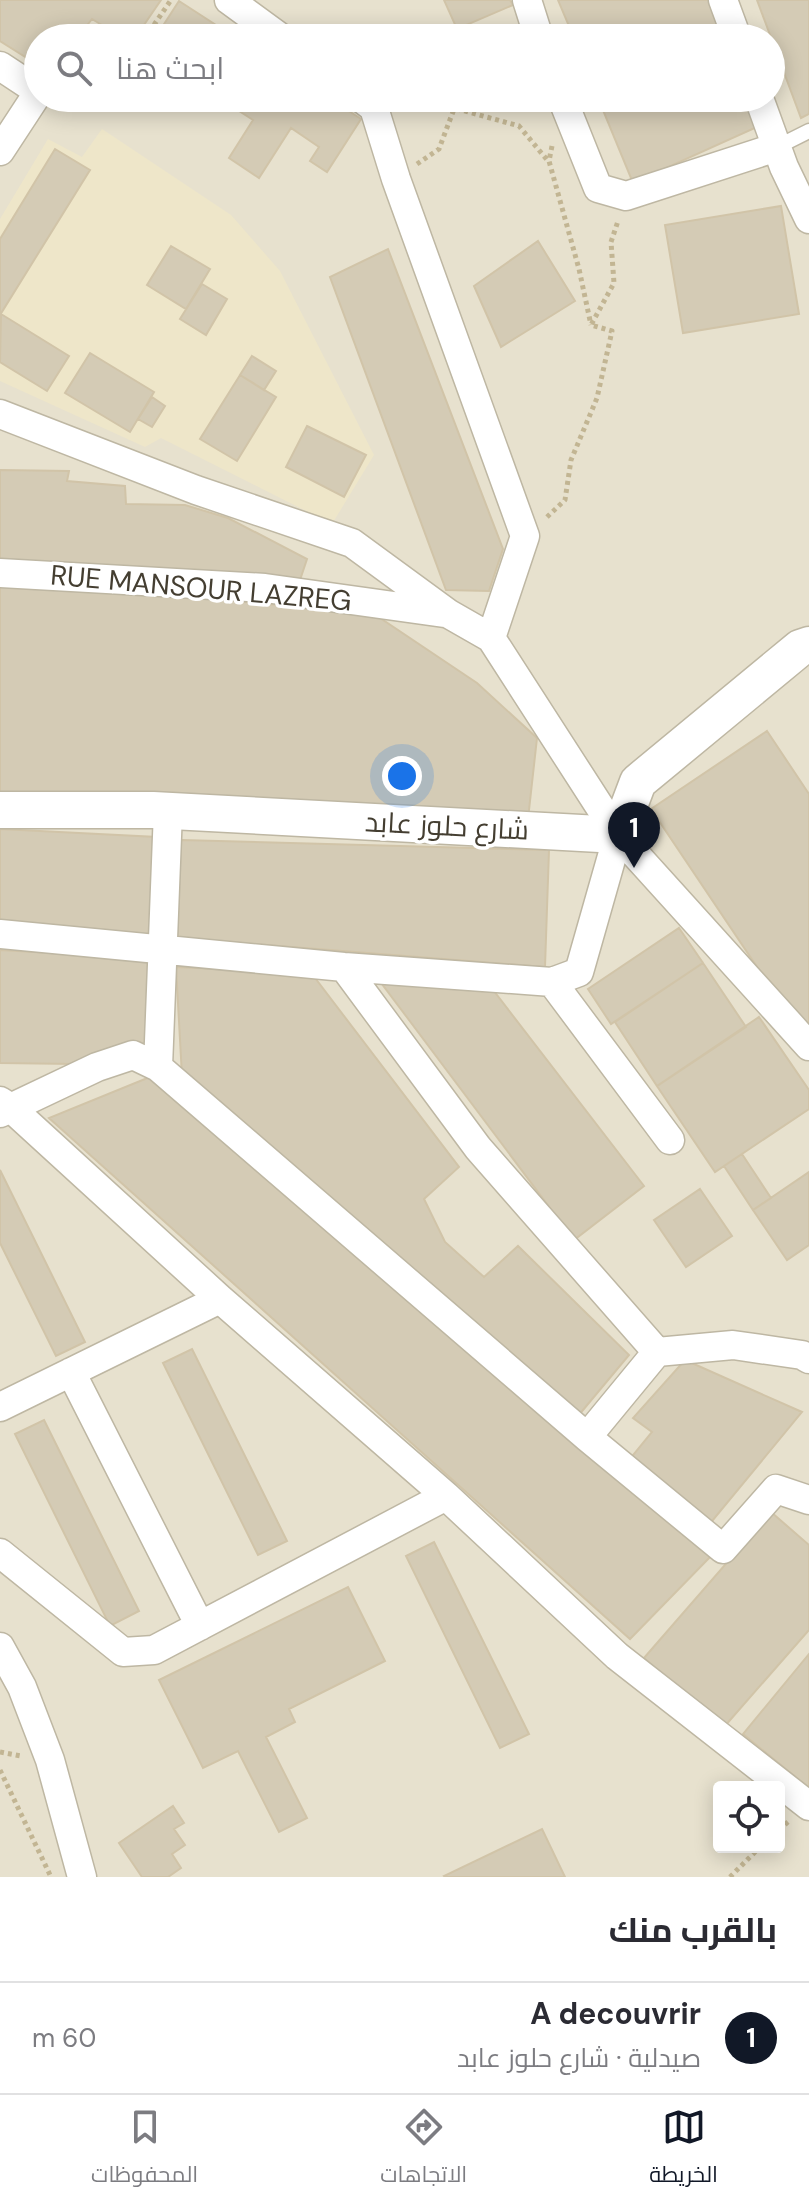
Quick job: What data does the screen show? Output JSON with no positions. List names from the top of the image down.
{
  "streets": {
    "street": ["RUE MANSOUR LAZREG", "شارع حلوز عابد"]
  },
  "page": {
    "search": "ابحث هنا",
    "pins": "1",
    "heading": "بالقرب منك",
    "list": [
      {
        "mark": "1",
        "name": "A decouvrir",
        "note": "صيدلية · شارع حلوز عابد",
        "value": "60 m"
      }
    ],
    "nav": ["الخريطة", "الاتجاهات", "المحفوظات"]
  }
}
